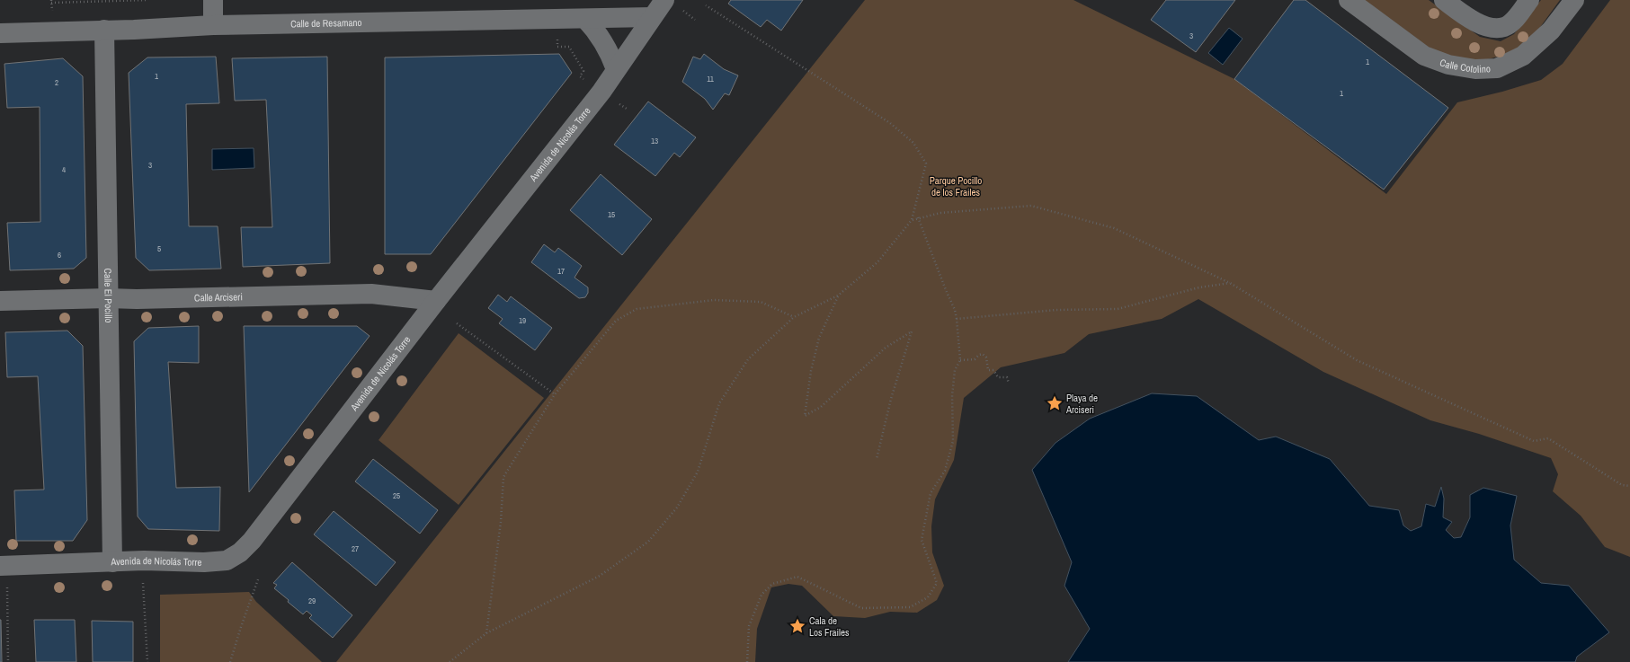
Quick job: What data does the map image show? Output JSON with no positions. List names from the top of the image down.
{
  "streets": {
    "street": [
      "Calle de Resamano",
      "Calle Cotolino",
      "Avenida de Nicolás Torre",
      "Calle El Pocillo",
      "Calle Arciseri"
    ]
  },
  "crossings": [
    ["Calle de Resamano", "Avenida de Nicolás Torre"],
    ["Calle de Resamano", "Calle El Pocillo"],
    ["Avenida de Nicolás Torre", "Calle El Pocillo"],
    ["Avenida de Nicolás Torre", "Calle Arciseri"],
    ["Calle El Pocillo", "Calle Arciseri"]
  ],
  "parks": ["Parque Pocillo de los Frailes"],
  "places": {
    "place": ["Playa de Arciseri", "Cala de Los Frailes"]
  },
  "house_numbers": [
    "3",
    "1",
    "1",
    "11",
    "2",
    "1",
    "13",
    "3",
    "4",
    "15",
    "5",
    "6",
    "17",
    "19",
    "25",
    "27",
    "29"
  ]
}
